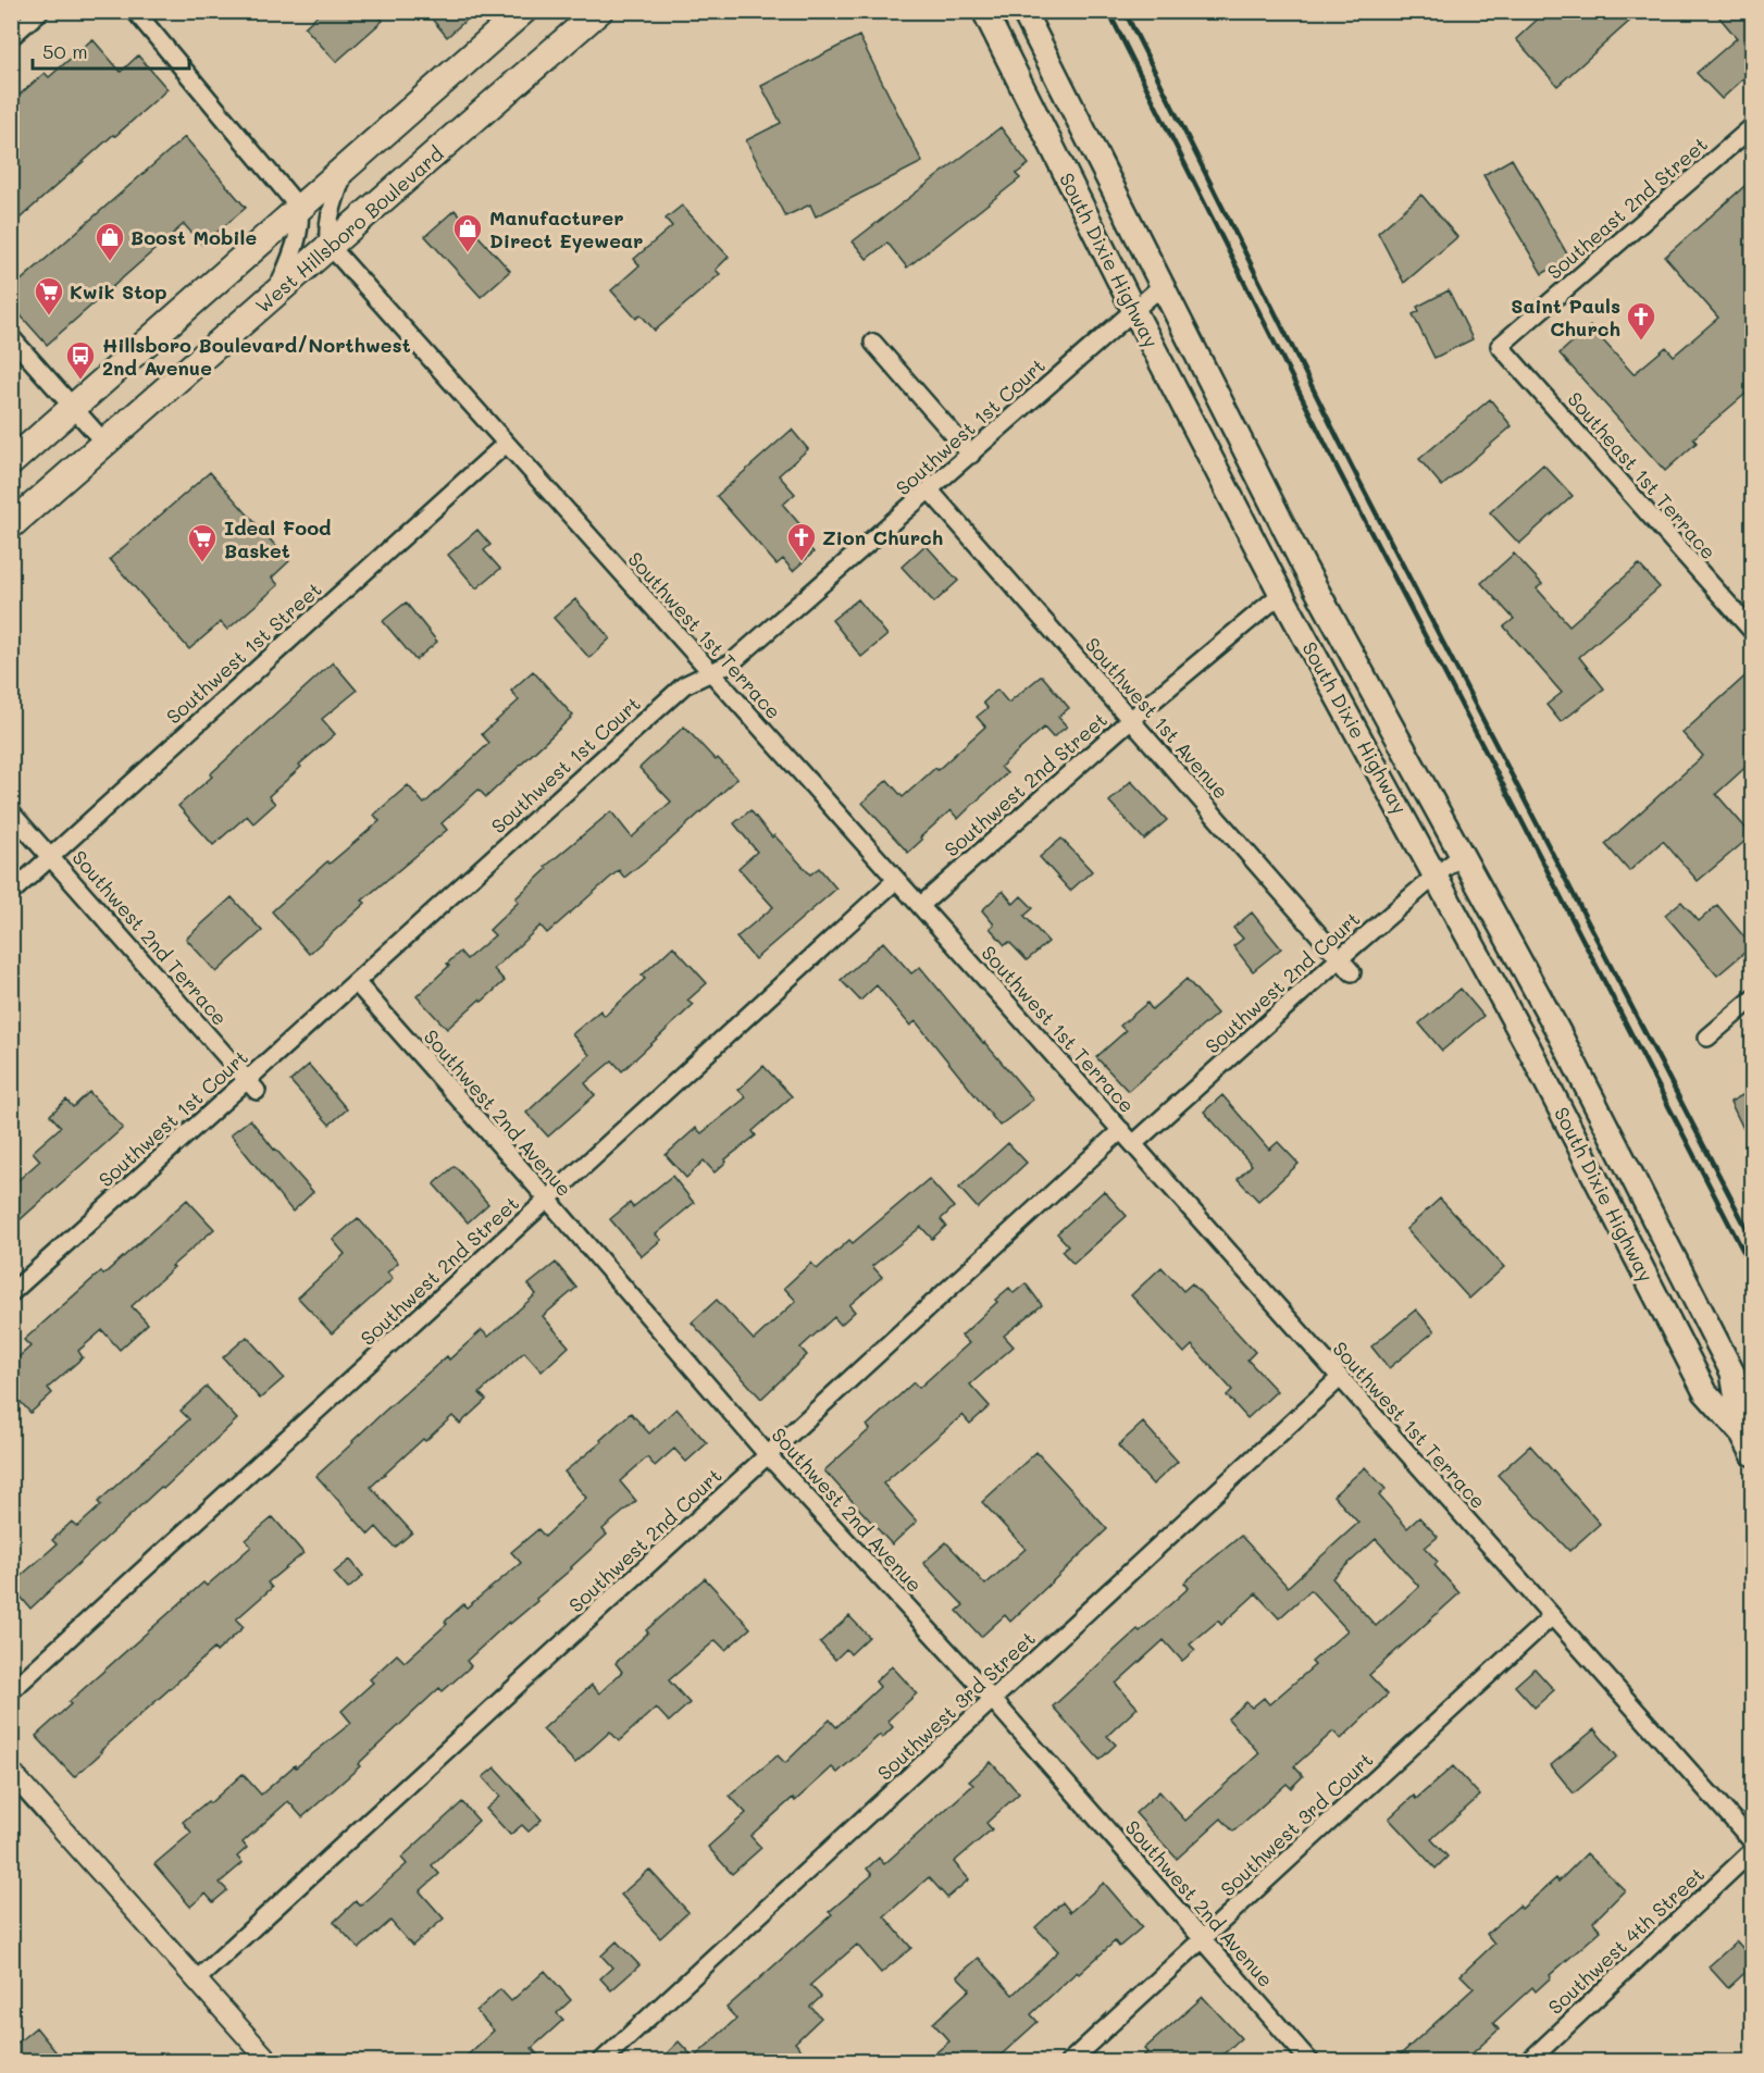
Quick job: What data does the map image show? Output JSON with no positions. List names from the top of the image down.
{
  "streets": {
    "main road": ["West Hillsboro Boulevard", "South Dixie Highway"],
    "street": [
      "Southeast 2nd Street",
      "Southwest 1st Court",
      "Southeast 1st Terrace",
      "Southwest 1st Terrace",
      "Southwest 1st Street",
      "Southwest 1st Avenue",
      "Southwest 2nd Street",
      "Southwest 2nd Terrace",
      "Southwest 2nd Court",
      "Southwest 2nd Avenue",
      "Southwest 3rd Street",
      "Southwest 3rd Court",
      "Southwest 4th Street"
    ]
  },
  "crossings": [
    ["Southeast 2nd Street", "Southeast 1st Terrace"],
    ["West Hillsboro Boulevard", "Southwest 1st Terrace"],
    ["South Dixie Highway", "Southwest 1st Court"],
    ["South Dixie Highway", "Southwest 2nd Street"],
    ["South Dixie Highway", "Southwest 2nd Court"],
    ["Southwest 1st Court", "Southwest 1st Terrace"],
    ["Southwest 1st Court", "Southwest 1st Avenue"],
    ["Southwest 1st Court", "Southwest 2nd Terrace"],
    ["Southwest 1st Court", "Southwest 2nd Avenue"],
    ["Southwest 1st Terrace", "Southwest 1st Street"],
    ["Southwest 1st Terrace", "Southwest 2nd Street"],
    ["Southwest 1st Terrace", "Southwest 2nd Court"],
    ["Southwest 1st Terrace", "Southwest 3rd Street"],
    ["Southwest 1st Terrace", "Southwest 3rd Court"],
    ["Southwest 1st Street", "Southwest 2nd Terrace"],
    ["Southwest 1st Avenue", "Southwest 2nd Street"],
    ["Southwest 1st Avenue", "Southwest 2nd Court"],
    ["Southwest 2nd Street", "Southwest 2nd Avenue"],
    ["Southwest 2nd Court", "Southwest 2nd Avenue"],
    ["Southwest 2nd Avenue", "Southwest 3rd Street"],
    ["Southwest 2nd Avenue", "Southwest 3rd Court"]
  ],
  "places": {
    "shop": ["Manufacturer Direct Eyewear", "Boost Mobile"],
    "supermarket": ["Kwik Stop", "Ideal Food Basket"],
    "church": ["Saint Pauls Church", "Zion Church"],
    "bus stop": ["Hillsboro Boulevard/Northwest 2nd Avenue"]
  },
  "scale_bar": "50 m"
}
